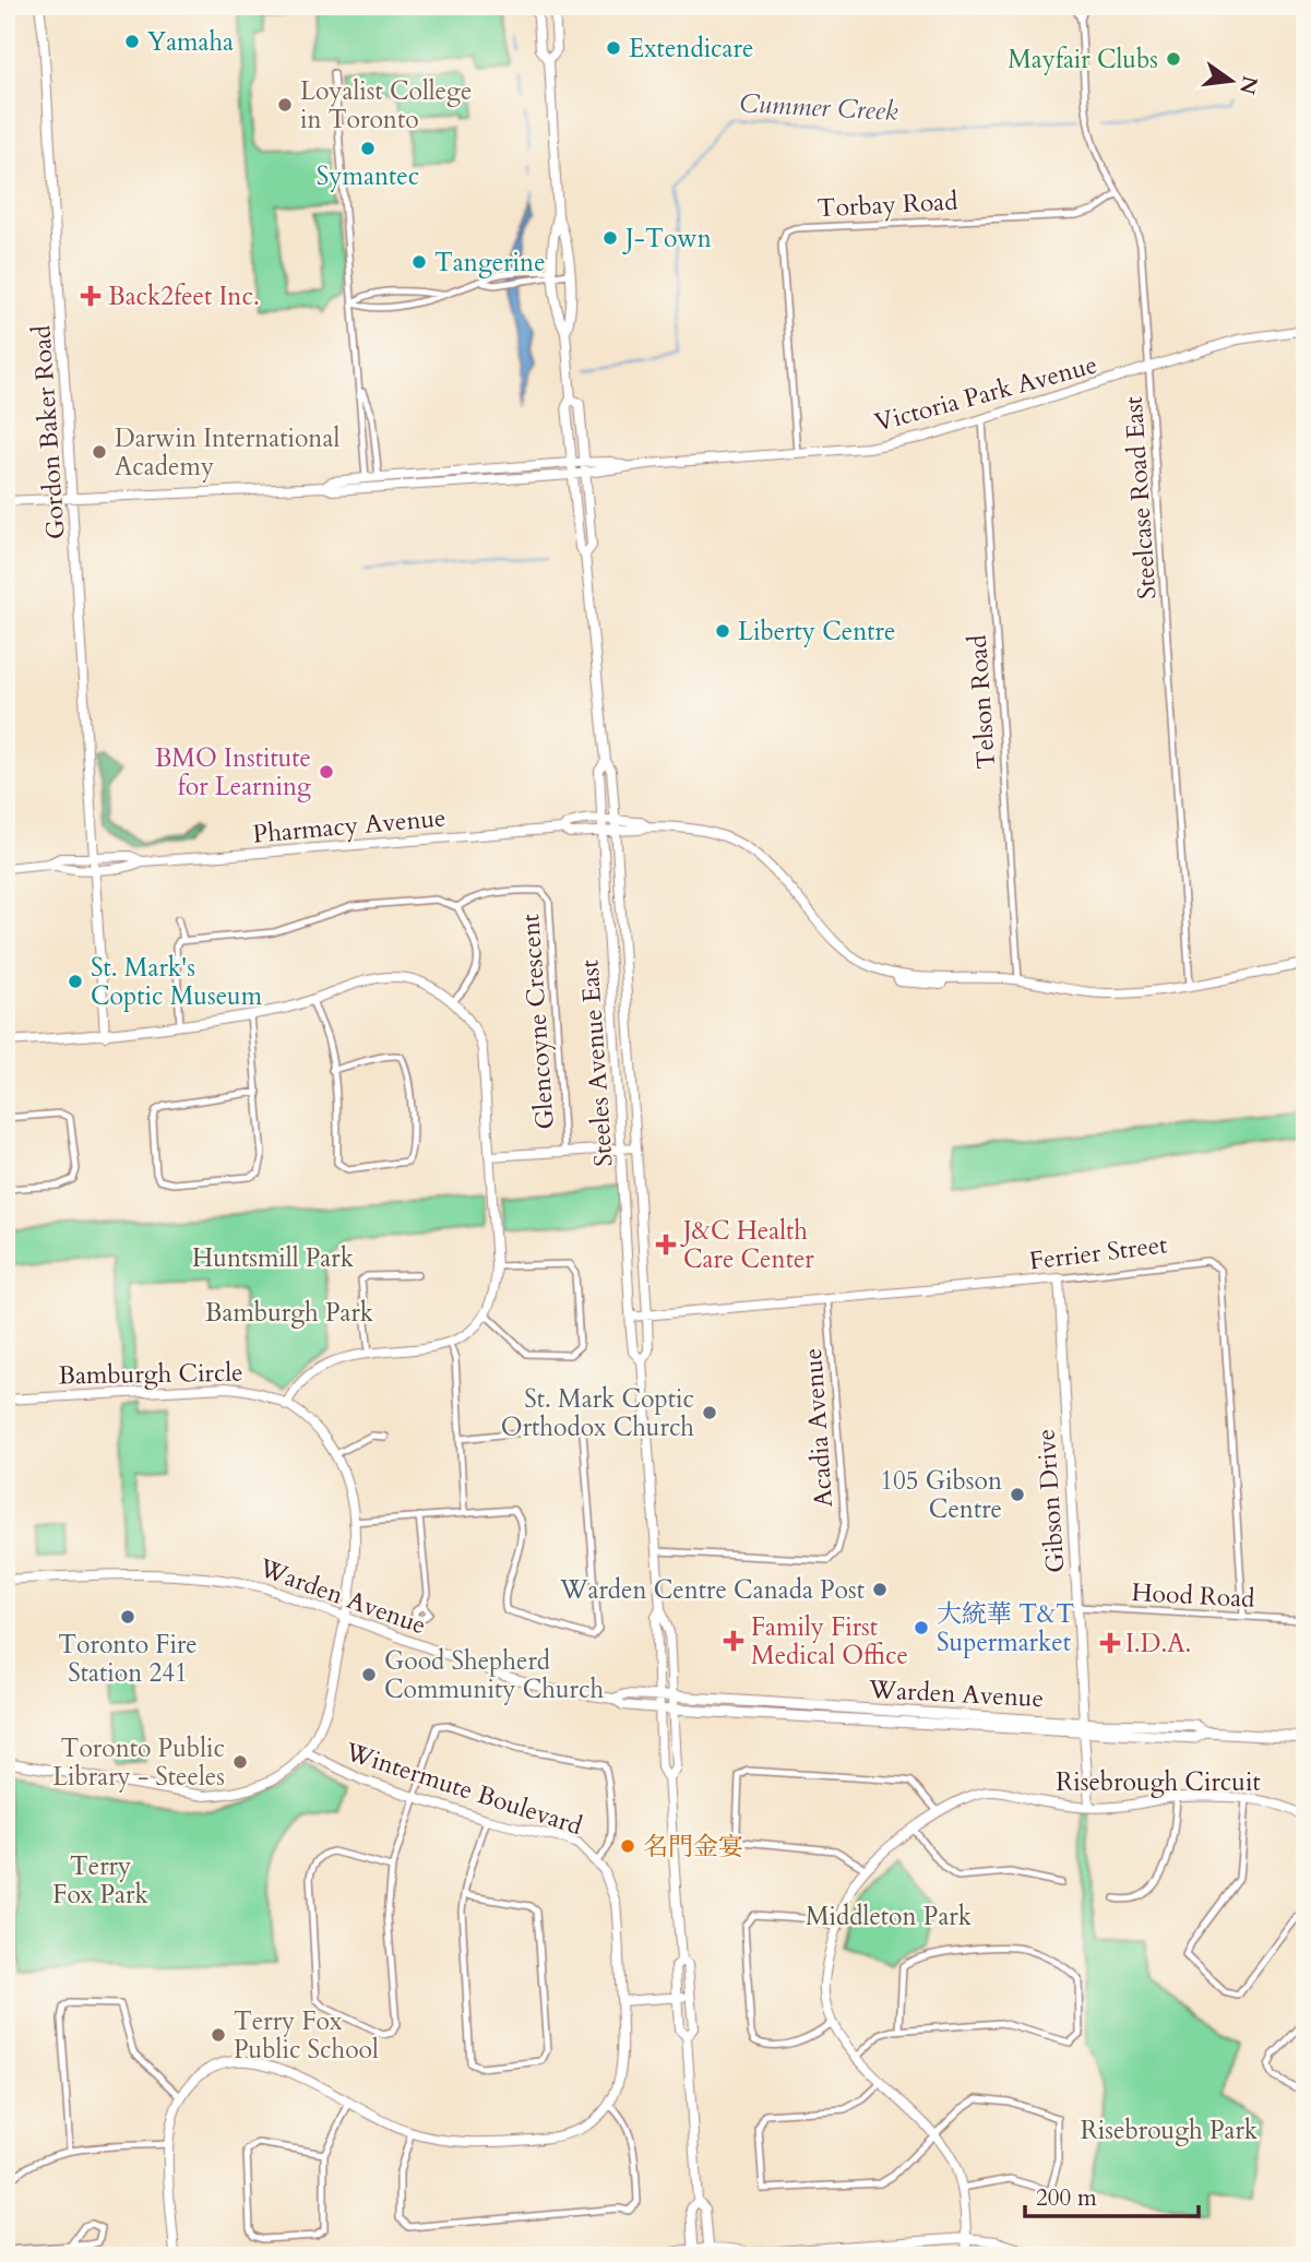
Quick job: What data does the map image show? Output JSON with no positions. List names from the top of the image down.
{
  "streets": {
    "main road": ["Warden Avenue"],
    "street": [
      "Torbay Road",
      "Victoria Park Avenue",
      "Gordon Baker Road",
      "Steelcase Road East",
      "Telson Road",
      "Pharmacy Avenue",
      "Glencoyne Crescent",
      "Steeles Avenue East",
      "Ferrier Street",
      "Bamburgh Circle",
      "Acadia Avenue",
      "Gibson Drive",
      "Hood Road",
      "Risebrough Circuit",
      "Wintermute Boulevard"
    ]
  },
  "crossings": [
    ["Torbay Road", "Victoria Park Avenue"],
    ["Torbay Road", "Steelcase Road East"],
    ["Victoria Park Avenue", "Gordon Baker Road"],
    ["Victoria Park Avenue", "Steelcase Road East"],
    ["Victoria Park Avenue", "Telson Road"],
    ["Victoria Park Avenue", "Steeles Avenue East"],
    ["Gordon Baker Road", "Pharmacy Avenue"],
    ["Steelcase Road East", "Pharmacy Avenue"],
    ["Telson Road", "Pharmacy Avenue"],
    ["Pharmacy Avenue", "Steeles Avenue East"],
    ["Steeles Avenue East", "Ferrier Street"],
    ["Steeles Avenue East", "Acadia Avenue"],
    ["Steeles Avenue East", "Warden Avenue"],
    ["Ferrier Street", "Acadia Avenue"],
    ["Ferrier Street", "Gibson Drive"],
    ["Ferrier Street", "Hood Road"],
    ["Bamburgh Circle", "Warden Avenue"],
    ["Bamburgh Circle", "Wintermute Boulevard"],
    ["Gibson Drive", "Hood Road"],
    ["Gibson Drive", "Warden Avenue"],
    ["Gibson Drive", "Risebrough Circuit"]
  ],
  "water": ["Cummer Creek"],
  "parks": [
    "Huntsmill Park",
    "Bamburgh Park",
    "Terry Fox Park",
    "Middleton Park",
    "Risebrough Park"
  ],
  "places": {
    "other": [
      "Yamaha",
      "Extendicare",
      "Mayfair Clubs",
      "Loyalist College in Toronto",
      "Symantec",
      "J-Town",
      "Tangerine",
      "Darwin International Academy",
      "Liberty Centre",
      "BMO Institute for Learning",
      "St. Mark's Coptic Museum",
      "St. Mark Coptic Orthodox Church",
      "105 Gibson Centre",
      "Warden Centre Canada Post",
      "Toronto Fire Station 241",
      "大統華 T&T Supermarket",
      "Good Shepherd Community Church",
      "Toronto Public Library - Steeles",
      "名門金宴",
      "Terry Fox Public School"
    ],
    "health": [
      "Back2feet Inc.",
      "J&C Health Care Center",
      "Family First Medical Office",
      "I.D.A."
    ]
  },
  "scale_bar": "200 m",
  "north": "right"
}
